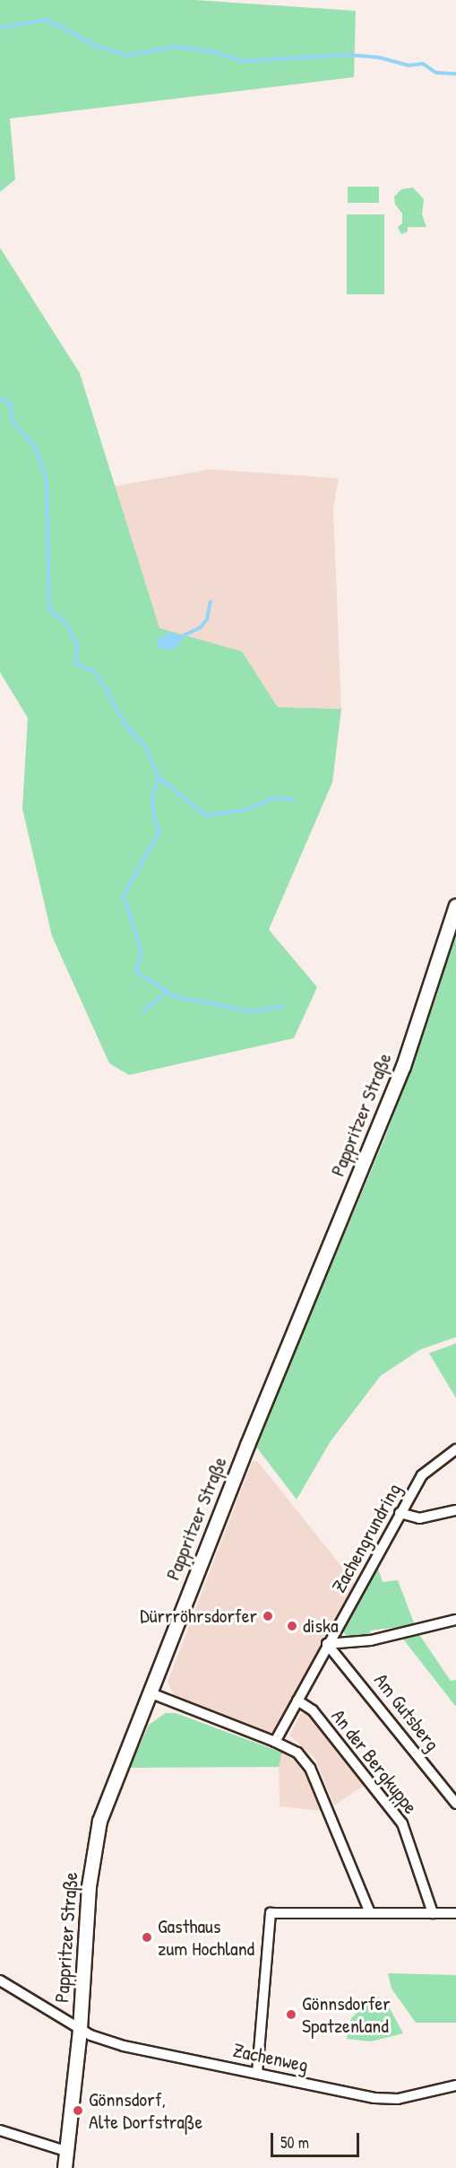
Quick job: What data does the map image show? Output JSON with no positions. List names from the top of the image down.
{
  "streets": {
    "street": [
      "Pappritzer Straße",
      "Zachengrundring",
      "Am Gutsberg",
      "An der Bergkuppe",
      "Zachenweg"
    ]
  },
  "crossings": [
    ["Pappritzer Straße", "Zachenweg"],
    ["Zachengrundring", "Am Gutsberg"],
    ["Zachengrundring", "An der Bergkuppe"]
  ],
  "places": [
    "Dürrröhrsdorfer",
    "diska",
    "Gasthaus zum Hochland",
    "Gönnsdorfer Spatzenland",
    "Gönnsdorf, Alte Dorfstraße"
  ],
  "scale_bar": "50 m"
}
